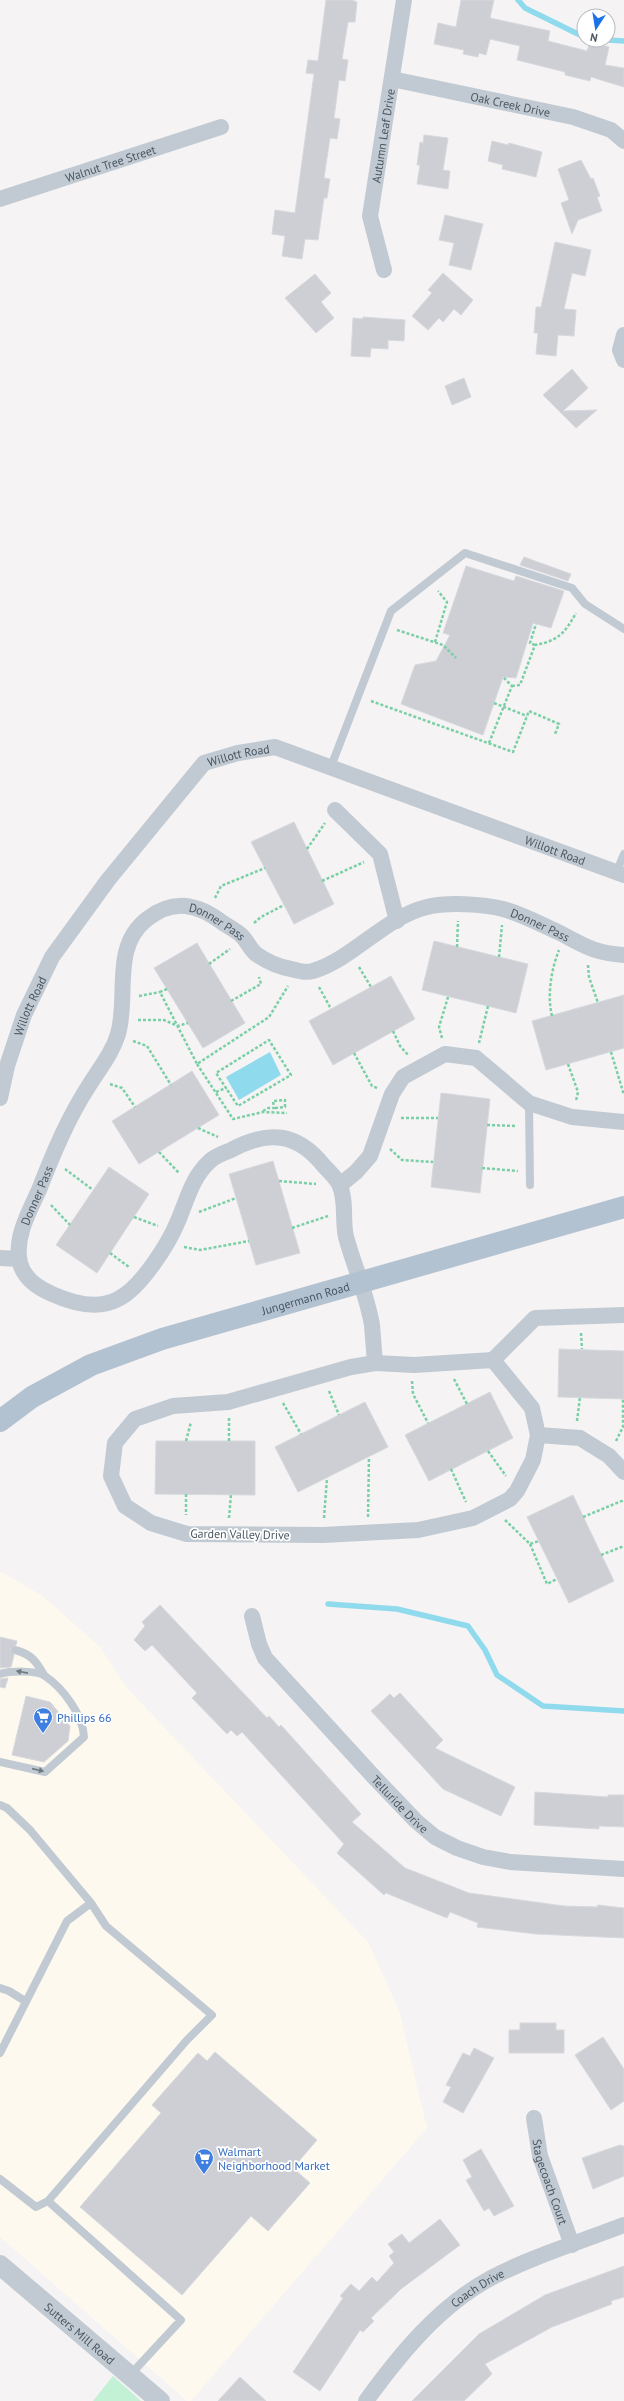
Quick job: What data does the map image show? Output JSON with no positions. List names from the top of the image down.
{
  "streets": {
    "main road": ["Jungermann Road"],
    "street": [
      "Oak Creek Drive",
      "Autumn Leaf Drive",
      "Walnut Tree Street",
      "Willott Road",
      "Donner Pass",
      "Garden Valley Drive",
      "Telluride Drive",
      "Stagecoach Court",
      "Coach Drive",
      "Sutters Mill Road"
    ]
  },
  "crossings": [
    ["Oak Creek Drive", "Autumn Leaf Drive"],
    ["Donner Pass", "Jungermann Road"],
    ["Stagecoach Court", "Coach Drive"]
  ],
  "places": {
    "supermarket": ["Phillips 66", "Walmart Neighborhood Market"]
  },
  "north": "bottom"
}
